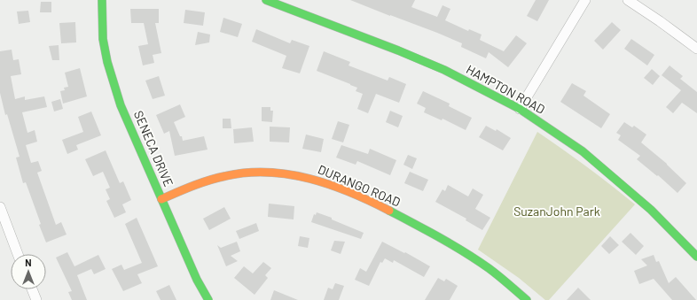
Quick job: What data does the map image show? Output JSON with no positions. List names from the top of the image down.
{
  "streets": {
    "street": ["HAMPTON ROAD", "SENECA DRIVE", "DURANGO ROAD"]
  },
  "crossings": [
    ["SENECA DRIVE", "DURANGO ROAD"]
  ],
  "parks": ["SuzanJohn Park"],
  "north": "top"
}
